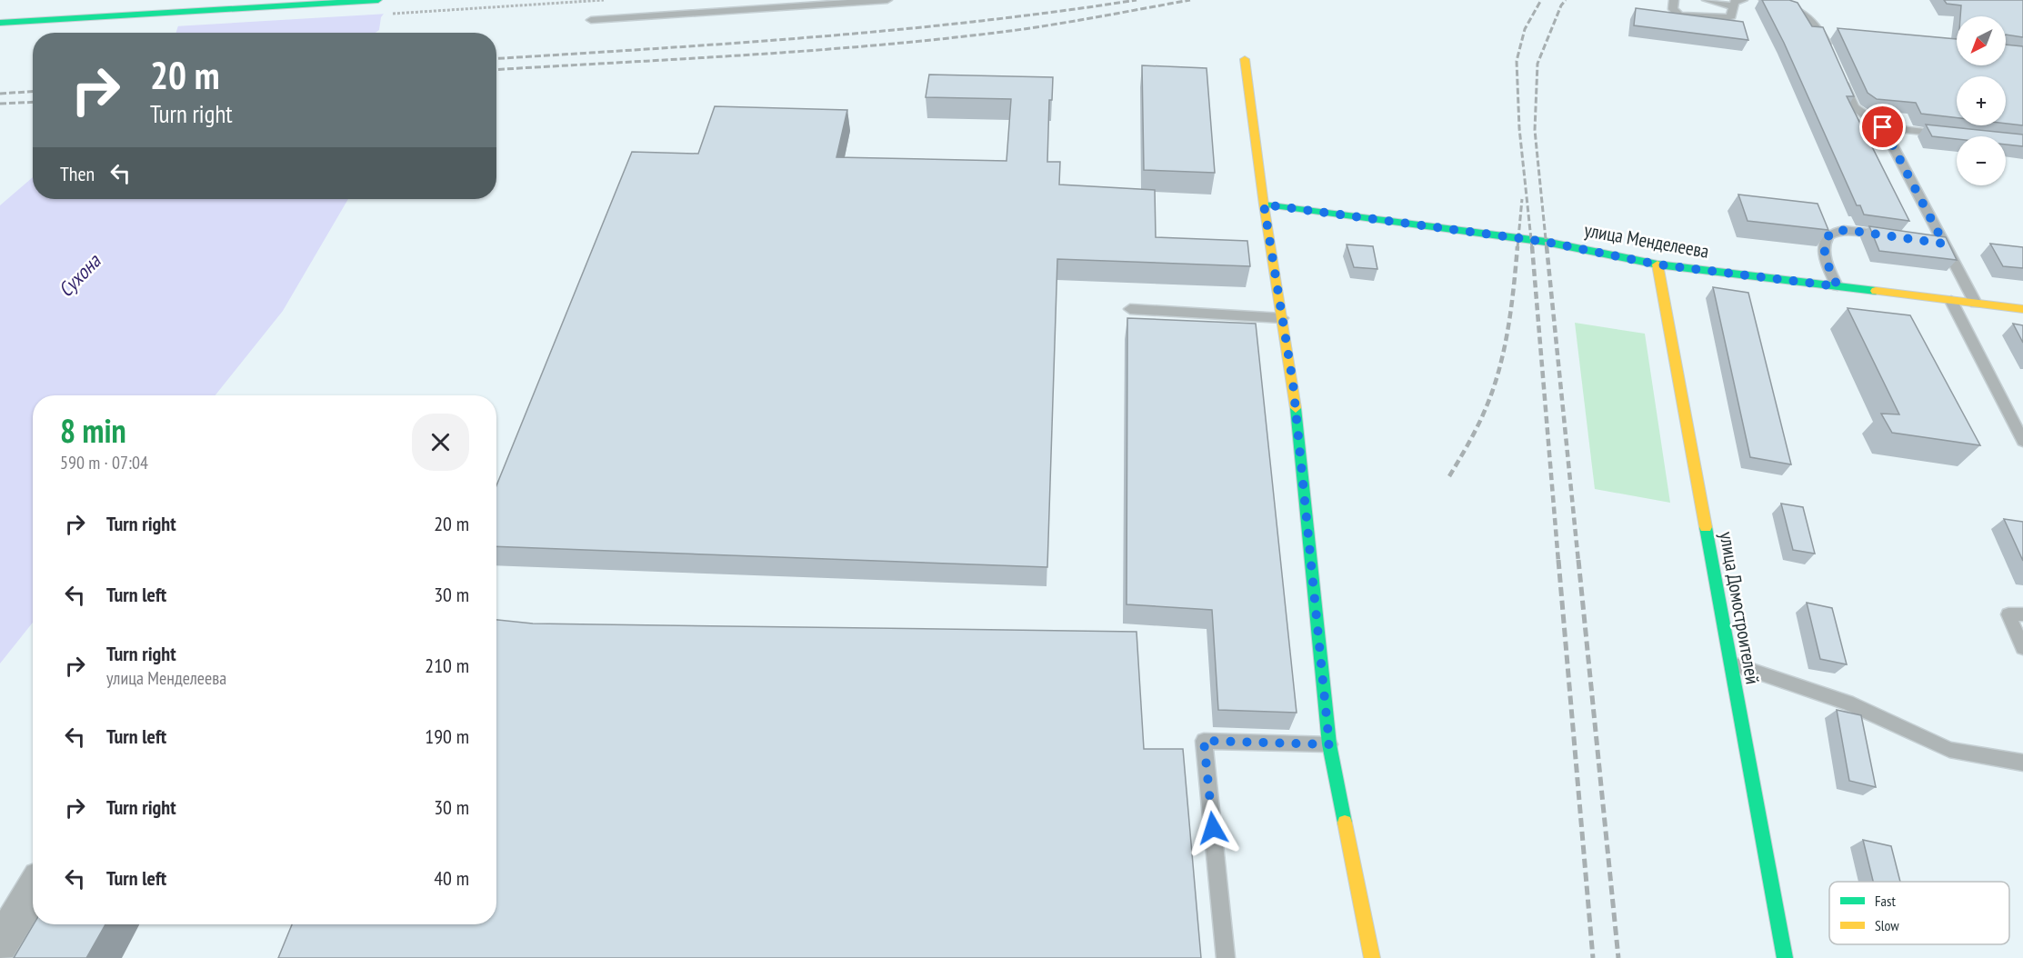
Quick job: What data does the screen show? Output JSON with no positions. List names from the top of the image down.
{
  "streets": {
    "street": ["улица Менделеева", "улица Домостроителей"]
  },
  "crossings": [
    ["улица Менделеева", "улица Домостроителей"]
  ],
  "water": ["Сухона"],
  "legend": ["Fast", "Slow"],
  "north": "bottom left",
  "page": {
    "map_buttons": ["+", "−"],
    "turn": ["20 m", "Turn right"],
    "then": "Then",
    "heading": ["8 min", "590 m · 07:04"],
    "list": [
      {
        "name": "Turn right",
        "value": "20 m"
      },
      {
        "name": "Turn left",
        "value": "30 m"
      },
      {
        "name": "Turn right",
        "note": "улица Менделеева",
        "value": "210 m"
      },
      {
        "name": "Turn left",
        "value": "190 m"
      },
      {
        "name": "Turn right",
        "value": "30 m"
      },
      {
        "name": "Turn left",
        "value": "40 m"
      }
    ]
  }
}
